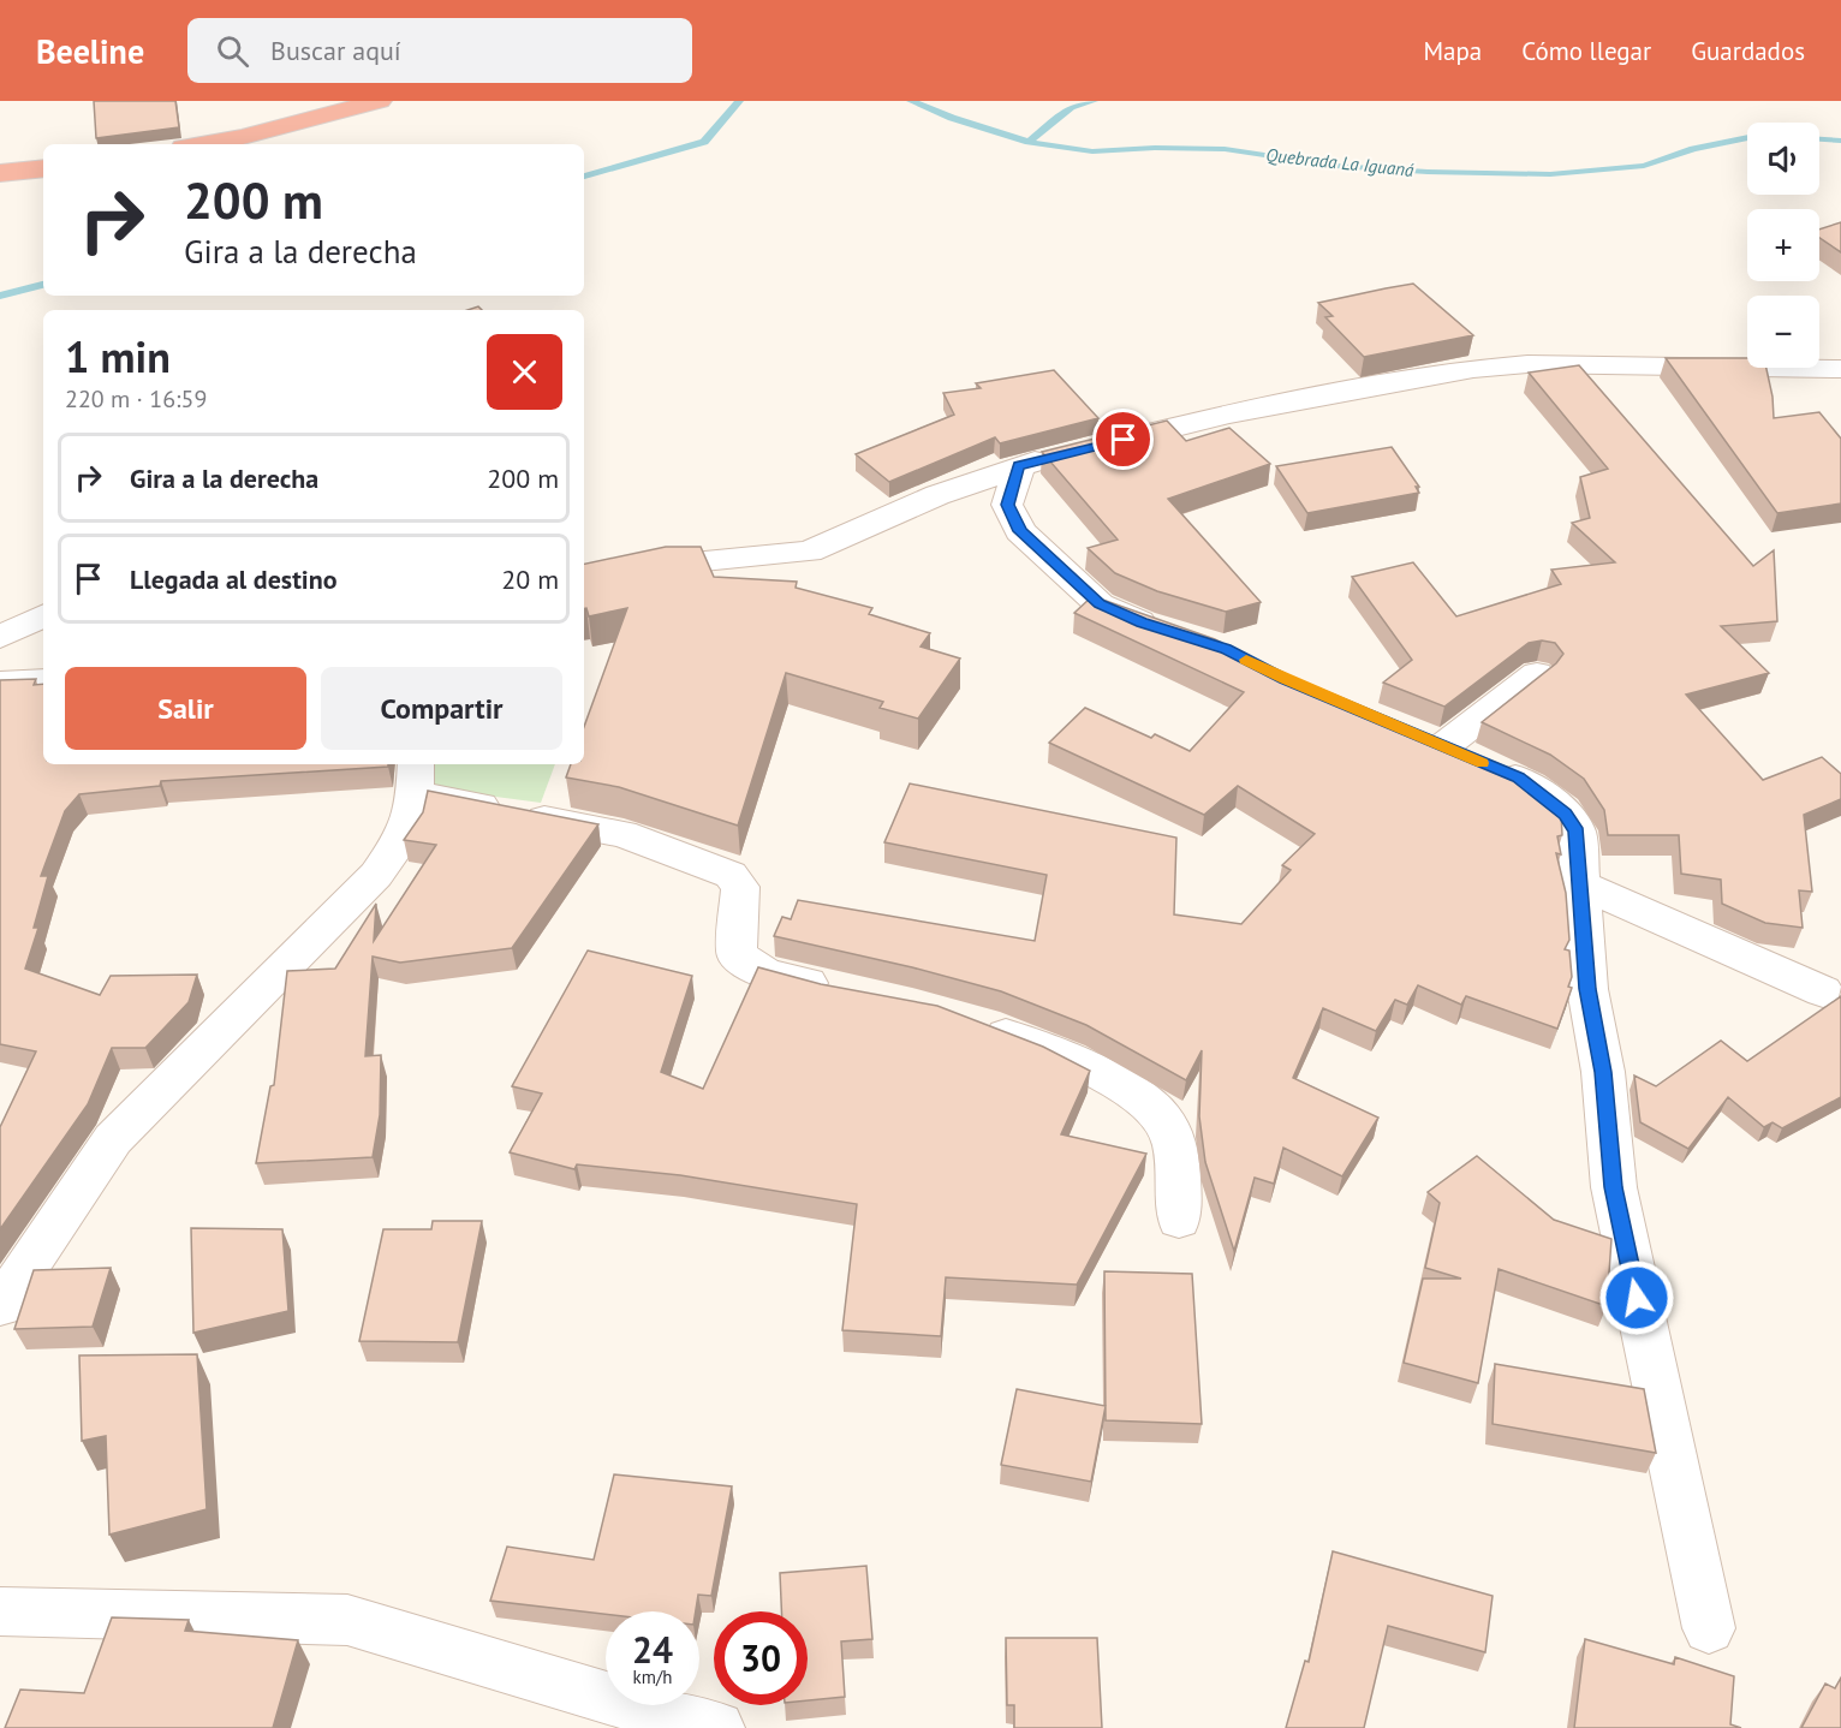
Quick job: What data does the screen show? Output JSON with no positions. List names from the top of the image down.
{
  "water": ["Quebrada La Iguaná"],
  "page": {
    "header": "Beeline",
    "search": "Buscar aquí",
    "nav": ["Mapa", "Cómo llegar", "Guardados"],
    "map_buttons": ["+", "−"],
    "turn": ["200 m", "Gira a la derecha"],
    "heading": ["1 min", "220 m · 16:59"],
    "list": [
      {
        "name": "Gira a la derecha",
        "value": "200 m"
      },
      {
        "name": "Llegada al destino",
        "value": "20 m"
      }
    ],
    "buttons": ["Salir", "Compartir"],
    "speed": "24 km/h",
    "limit": "30"
  }
}
